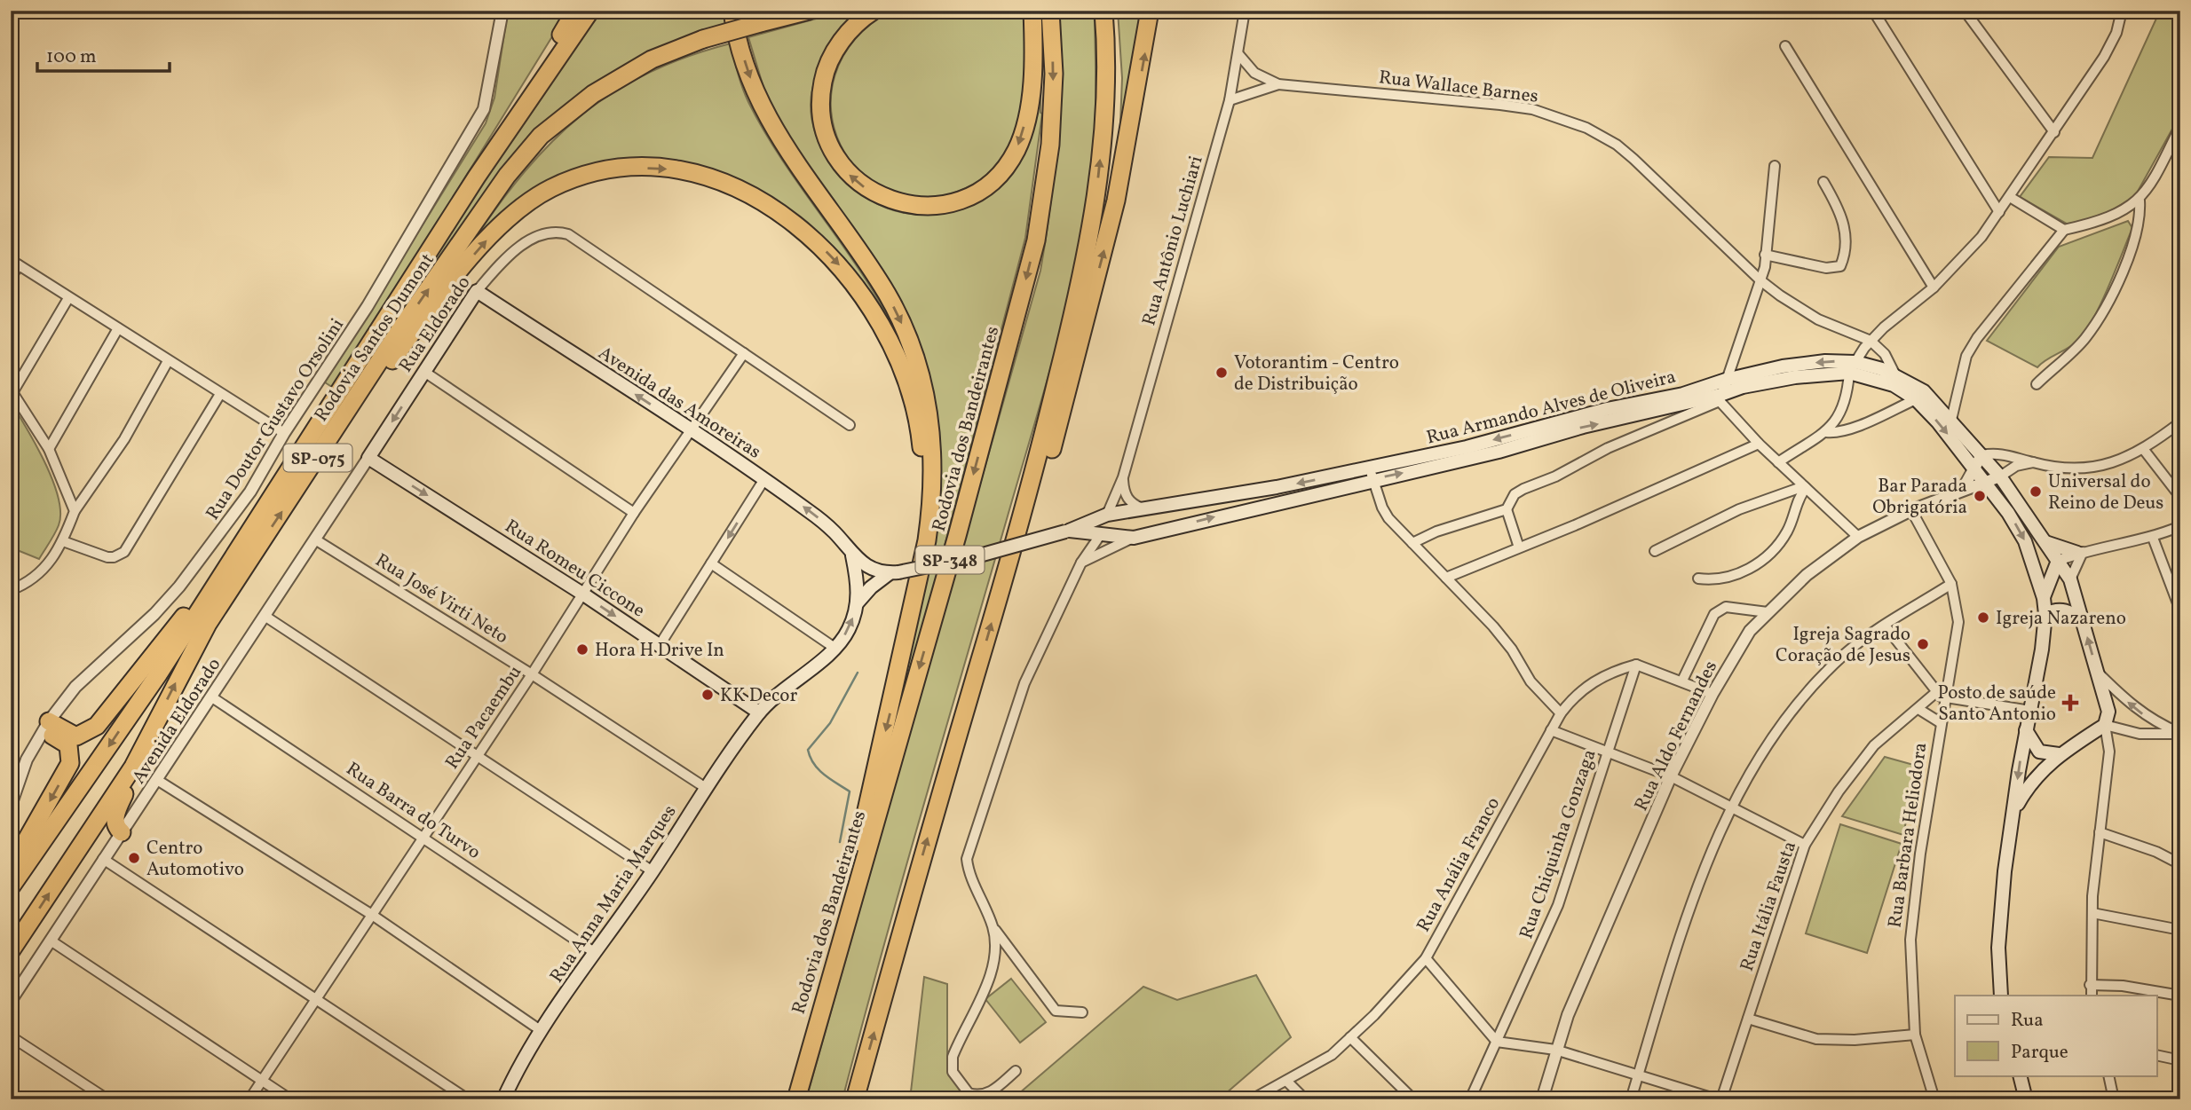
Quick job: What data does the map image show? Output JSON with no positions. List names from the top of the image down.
{
  "streets": {
    "highway": [
      "Rodovia Santos Dumont",
      "Rodovia dos Bandeirantes",
      "SP-075",
      "SP-348"
    ],
    "main road": [
      "Rua Eldorado",
      "Avenida das Amoreiras",
      "Rua Armando Alves de Oliveira",
      "Rua Romeu Ciccone",
      "Rua Anna Maria Marques"
    ],
    "street": [
      "Rua Wallace Barnes",
      "Rua Antônio Luchiari",
      "Rua Doutor Gustavo Orsolini",
      "Rua José Virti Neto",
      "Rua Pacaembu",
      "Avenida Eldorado",
      "Rua Aldo Fernandes",
      "Rua Barra do Turvo",
      "Rua Barbara Heliodora",
      "Rua Chiquinha Gonzaga",
      "Rua Anália Franco",
      "Rua Itália Fausta"
    ]
  },
  "crossings": [
    ["Rua Wallace Barnes", "Rua Antônio Luchiari"],
    ["Rua Wallace Barnes", "Rua Armando Alves de Oliveira"],
    ["Rua Antônio Luchiari", "Rua Armando Alves de Oliveira"],
    ["Rua Eldorado", "Avenida das Amoreiras"],
    ["Rua Eldorado", "Rua Romeu Ciccone"],
    ["Rua Eldorado", "Rua Pacaembu"],
    ["Rua Eldorado", "Avenida Eldorado"],
    ["Avenida das Amoreiras", "Rua Armando Alves de Oliveira"],
    ["Avenida das Amoreiras", "Rua Pacaembu"],
    ["Rua Armando Alves de Oliveira", "Rua Aldo Fernandes"],
    ["Rua Romeu Ciccone", "Rua Pacaembu"],
    ["Rua Romeu Ciccone", "Avenida Eldorado"],
    ["Rua Romeu Ciccone", "Rua Anna Maria Marques"],
    ["Rua José Virti Neto", "Rua Pacaembu"],
    ["Rua José Virti Neto", "Avenida Eldorado"],
    ["Rua José Virti Neto", "Rua Anna Maria Marques"],
    ["Rua Pacaembu", "Rua Barra do Turvo"],
    ["Avenida Eldorado", "Rua Barra do Turvo"],
    ["Rua Aldo Fernandes", "Rua Barbara Heliodora"],
    ["Rua Barra do Turvo", "Rua Anna Maria Marques"],
    ["Rua Barbara Heliodora", "Rua Itália Fausta"],
    ["Rua Chiquinha Gonzaga", "Rua Anália Franco"]
  ],
  "one_way": ["Avenida das Amoreiras", "Rua Romeu Ciccone"],
  "places": {
    "other": [
      "Votorantim - Centro de Distribuição",
      "Universal do Reino de Deus",
      "Bar Parada Obrigatória",
      "Igreja Nazareno",
      "Igreja Sagrado Coração de Jesus",
      "Hora H Drive In",
      "KK Decor",
      "Centro Automotivo"
    ],
    "health": ["Posto de saúde Santo Antonio"]
  },
  "legend": ["Rua", "Parque"],
  "scale_bar": "100 m"
}
